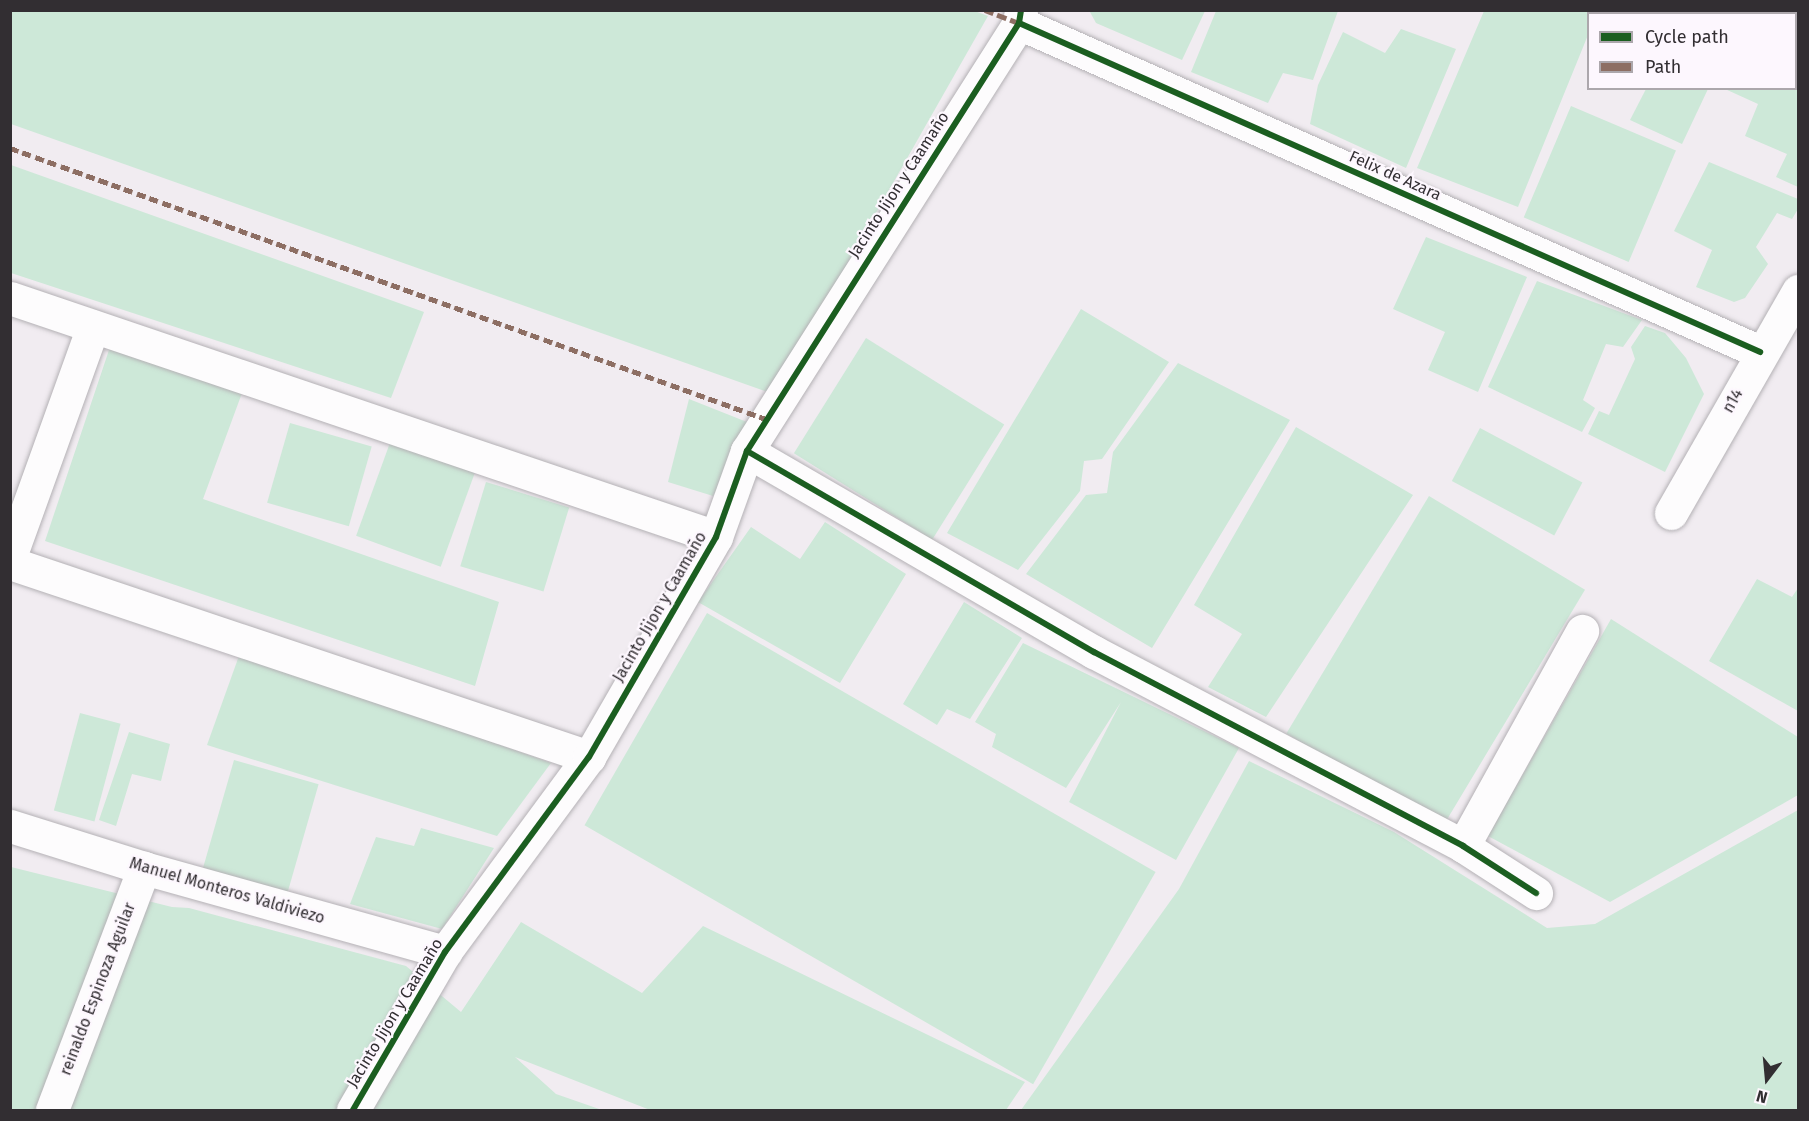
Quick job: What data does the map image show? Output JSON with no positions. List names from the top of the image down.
{
  "streets": {
    "street": [
      "Felix de Azara",
      "Jacinto Jijon y Caamaño",
      "n14",
      "Manuel Monteros Valdiviezo",
      "reinaldo Espinoza Aguilar"
    ]
  },
  "crossings": [
    ["Felix de Azara", "Jacinto Jijon y Caamaño"],
    ["Felix de Azara", "n14"],
    ["Jacinto Jijon y Caamaño", "Manuel Monteros Valdiviezo"],
    ["Manuel Monteros Valdiviezo", "reinaldo Espinoza Aguilar"]
  ],
  "legend": ["Cycle path", "Path"],
  "north": "bottom"
}
